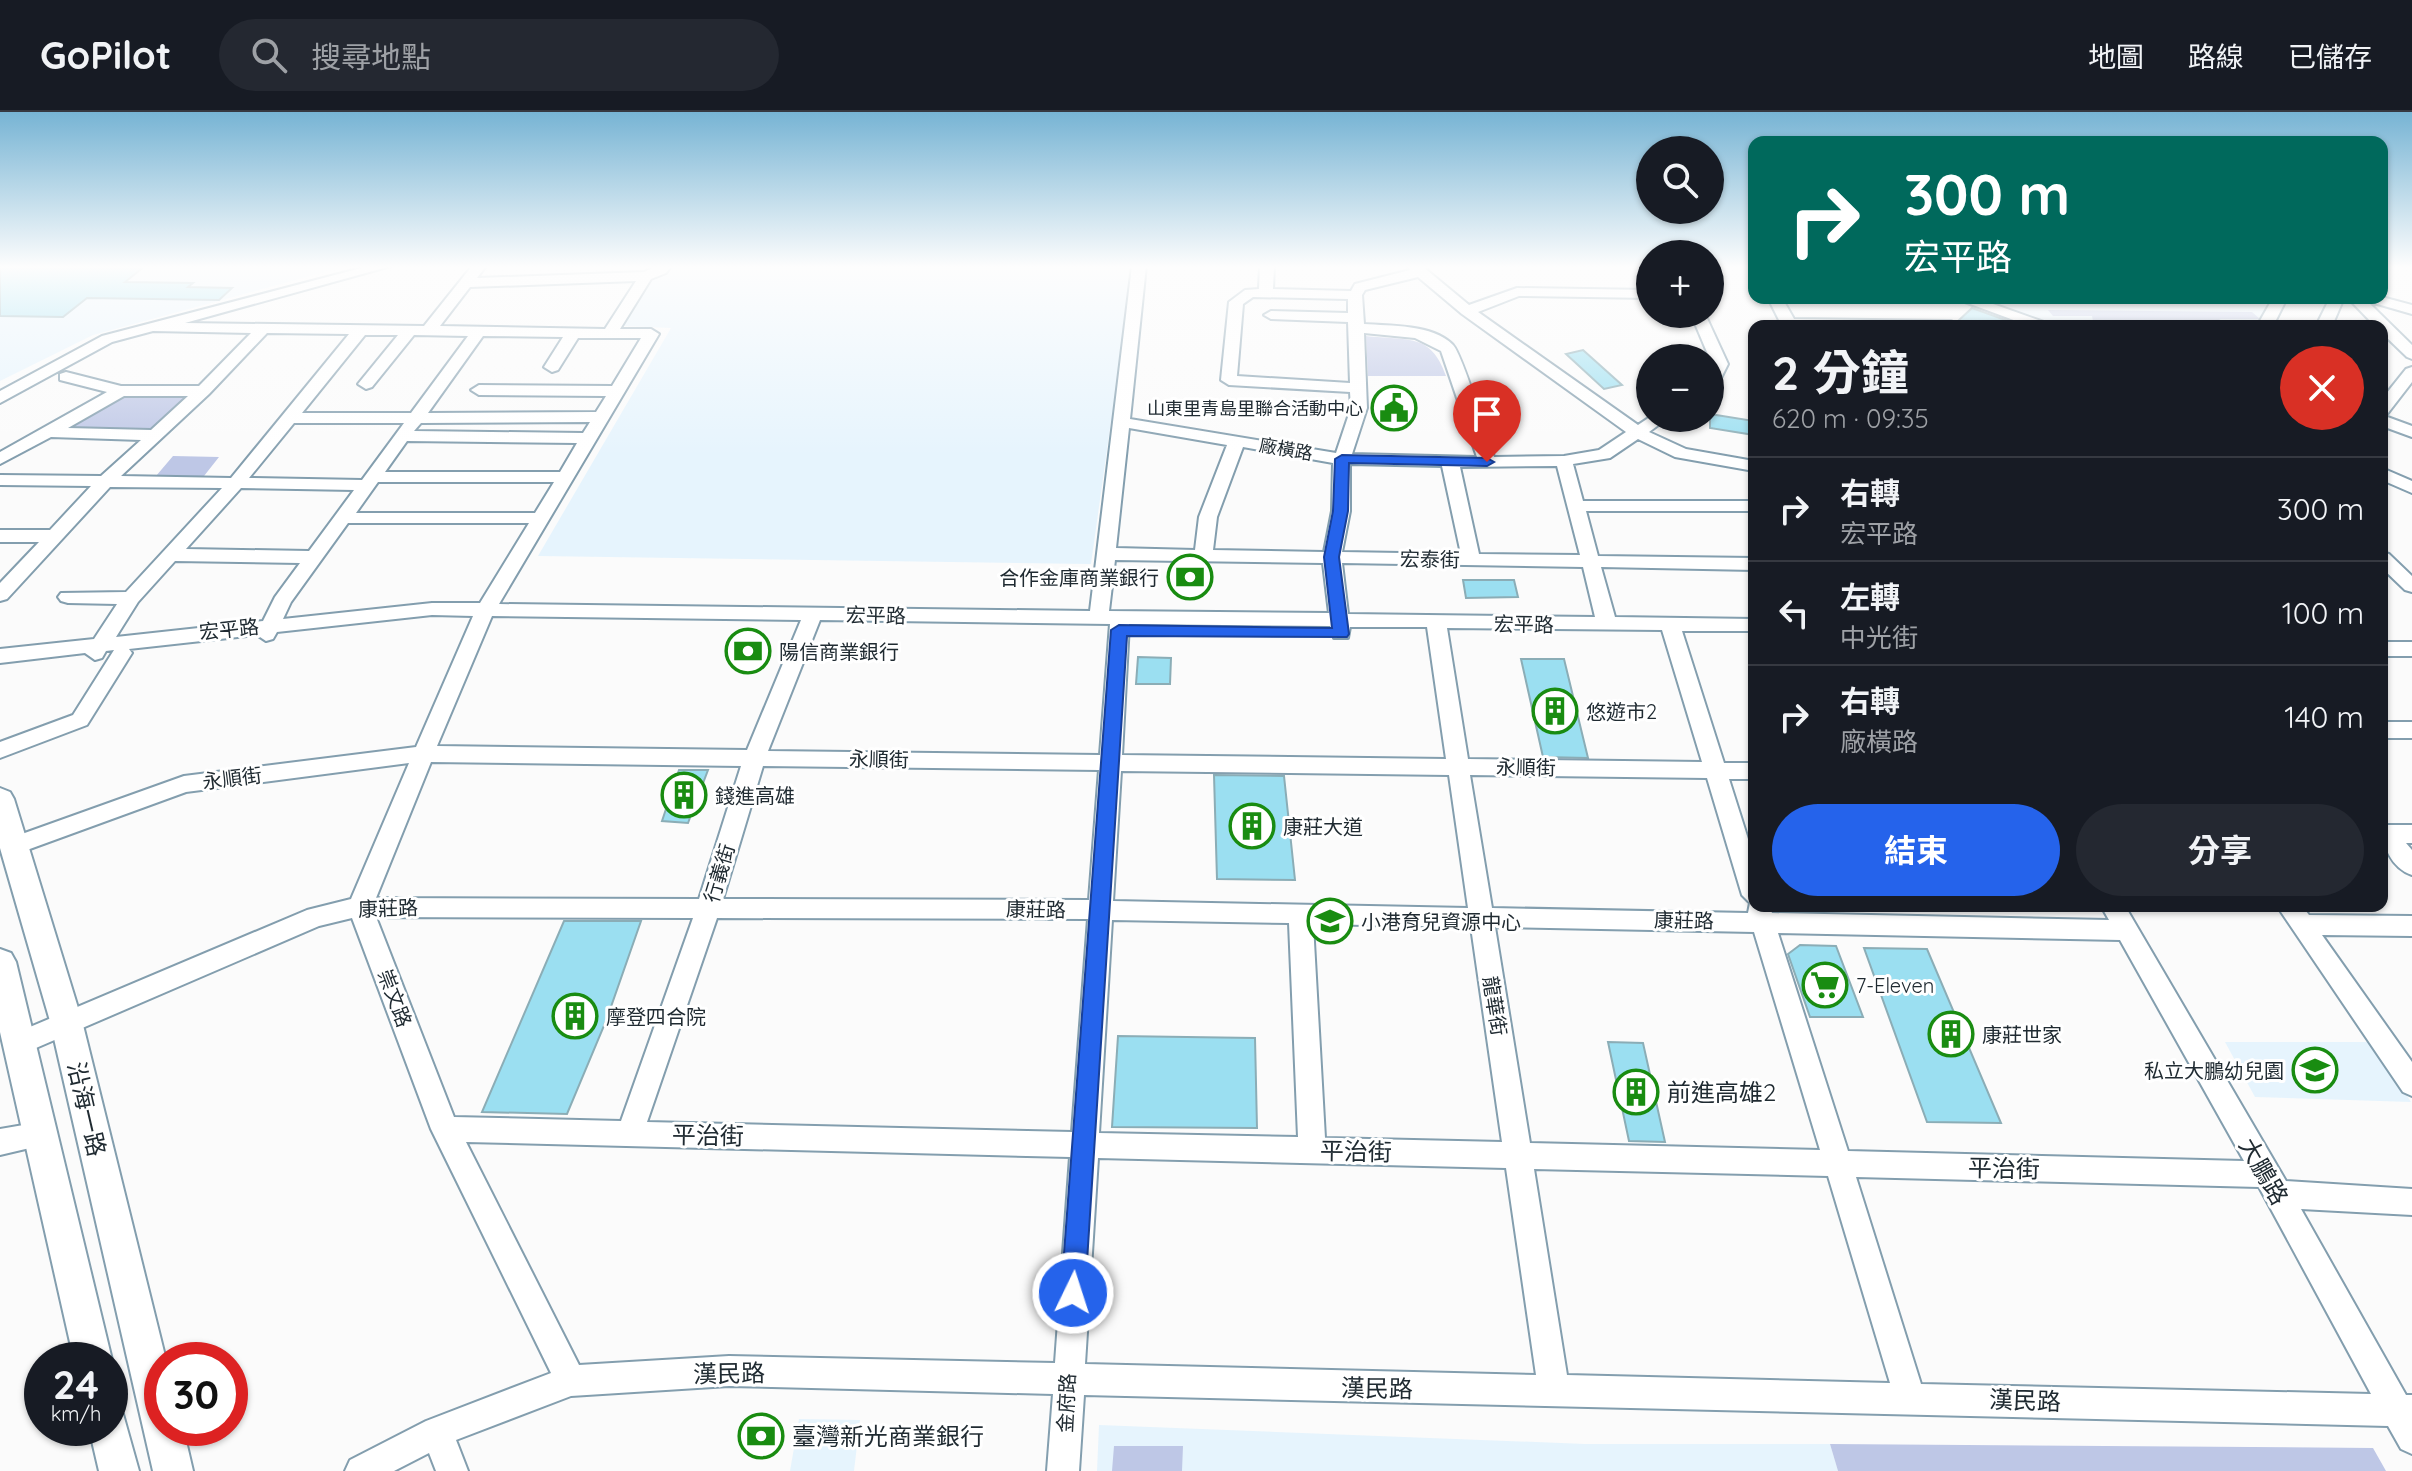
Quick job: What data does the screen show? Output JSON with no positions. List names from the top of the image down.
{
  "streets": {
    "main road": ["沿海一路"],
    "street": [
      "廠橫路",
      "宏泰街",
      "宏平路",
      "永順街",
      "行義街",
      "康莊路",
      "崇文路",
      "龍華街",
      "平治街",
      "大鵬路",
      "漢民路",
      "金府路"
    ]
  },
  "crossings": [
    ["廠橫路", "金府路"],
    ["宏泰街", "金府路"],
    ["宏平路", "行義街"],
    ["宏平路", "龍華街"],
    ["宏平路", "金府路"],
    ["永順街", "行義街"],
    ["永順街", "龍華街"],
    ["永順街", "沿海一路"],
    ["永順街", "金府路"],
    ["行義街", "康莊路"],
    ["行義街", "平治街"],
    ["康莊路", "崇文路"],
    ["康莊路", "龍華街"],
    ["康莊路", "沿海一路"],
    ["康莊路", "大鵬路"],
    ["康莊路", "金府路"],
    ["崇文路", "平治街"],
    ["崇文路", "漢民路"],
    ["龍華街", "平治街"],
    ["龍華街", "漢民路"],
    ["平治街", "大鵬路"],
    ["平治街", "金府路"],
    ["大鵬路", "漢民路"],
    ["漢民路", "金府路"]
  ],
  "places": {
    "public building": ["山東里青島里聯合活動中心"],
    "bank": ["合作金庫商業銀行", "陽信商業銀行", "臺灣新光商業銀行"],
    "building": [
      "悠遊市2",
      "錢進高雄",
      "康莊大道",
      "摩登四合院",
      "康莊世家",
      "前進高雄2"
    ],
    "school or university": ["小港育兒資源中心", "私立大鵬幼兒園"],
    "supermarket": ["7-Eleven"]
  },
  "page": {
    "header": "GoPilot",
    "search": "搜尋地點",
    "nav": ["地圖", "路線", "已儲存"],
    "map_buttons": ["+", "−"],
    "turn": ["300 m", "宏平路"],
    "heading": ["2 分鐘", "620 m · 09:35"],
    "list": [
      {
        "name": "右轉",
        "note": "宏平路",
        "value": "300 m"
      },
      {
        "name": "左轉",
        "note": "中光街",
        "value": "100 m"
      },
      {
        "name": "右轉",
        "note": "廠橫路",
        "value": "140 m"
      }
    ],
    "buttons": ["結束", "分享"],
    "speed": "24 km/h",
    "limit": "30"
  }
}
